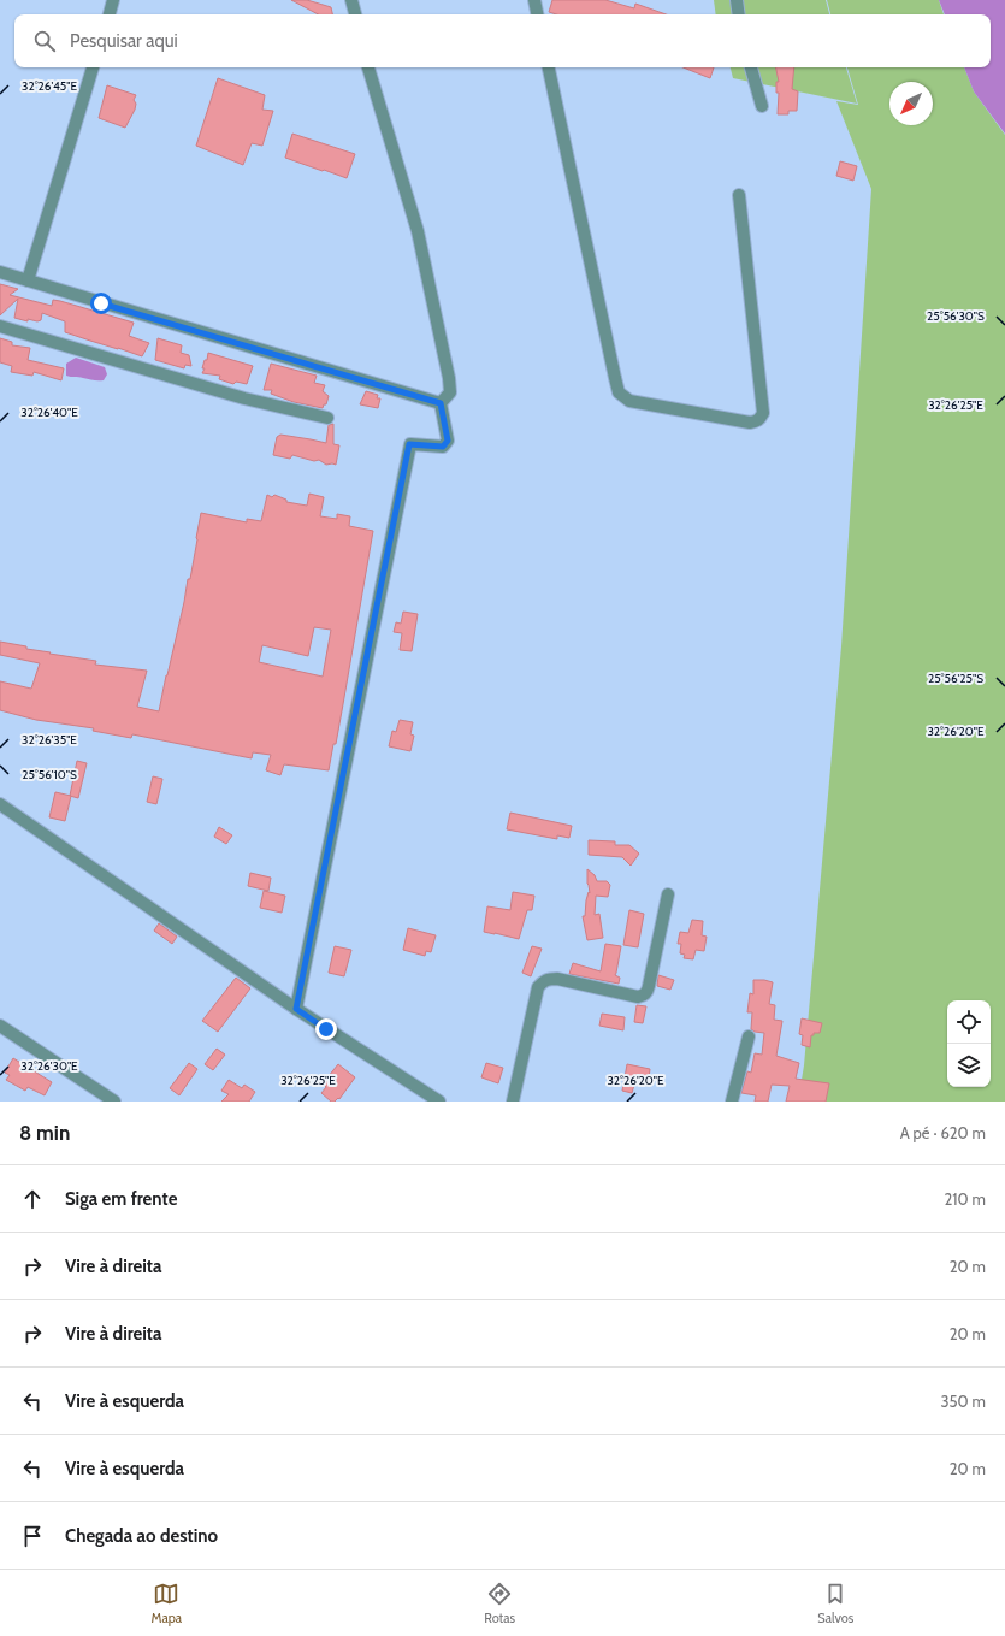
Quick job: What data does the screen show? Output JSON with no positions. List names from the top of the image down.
{
  "north": "bottom left",
  "page": {
    "search": "Pesquisar aqui",
    "heading": ["8 min", "A pé · 620 m"],
    "list": [
      ["Siga em frente", "210 m"],
      ["Vire à direita", "20 m"],
      ["Vire à direita", "20 m"],
      ["Vire à esquerda", "350 m"],
      ["Vire à esquerda", "20 m"],
      "Chegada ao destino"
    ],
    "nav": ["Mapa", "Rotas", "Salvos"]
  },
  "coordinates": [
    "32°26'45\"E",
    "25°56'30\"S",
    "32°26'25\"E",
    "32°26'40\"E",
    "25°56'25\"S",
    "32°26'20\"E",
    "32°26'35\"E",
    "25°56'10\"S",
    "32°26'30\"E"
  ]
}
